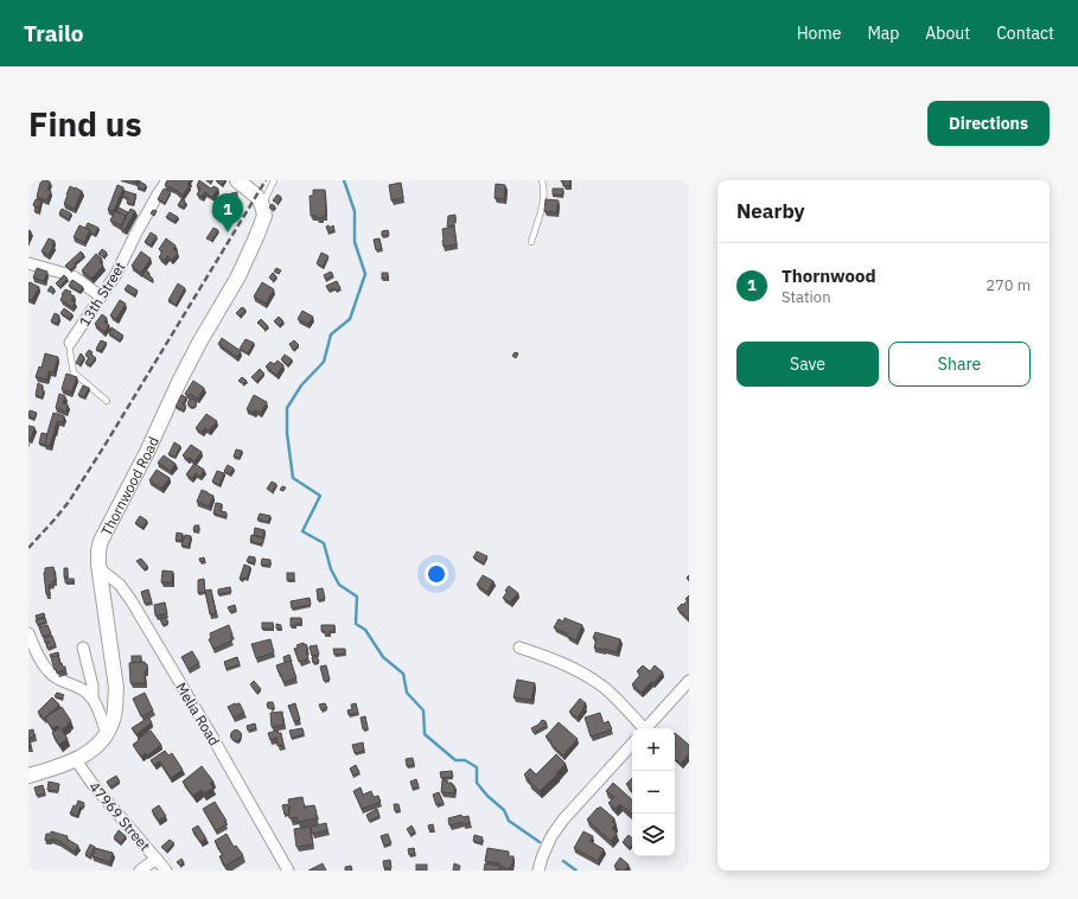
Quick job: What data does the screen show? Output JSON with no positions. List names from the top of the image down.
{
  "streets": {
    "street": [
      "13th Street",
      "Thornwood Road",
      "Melia Road",
      "47969 Street"
    ]
  },
  "crossings": [
    ["Thornwood Road", "Melia Road"],
    ["Thornwood Road", "47969 Street"]
  ],
  "page": {
    "header": "Trailo",
    "nav": [
      "Home",
      "Map",
      "About",
      "Contact"
    ],
    "buttons": [
      "Directions",
      ["Save", "Share"]
    ],
    "title": "Find us",
    "heading": "Nearby",
    "pins": "1",
    "list": [
      {
        "mark": "1",
        "name": "Thornwood",
        "note": "Station",
        "value": "270 m"
      }
    ],
    "map_buttons": ["+", "−"]
  }
}
